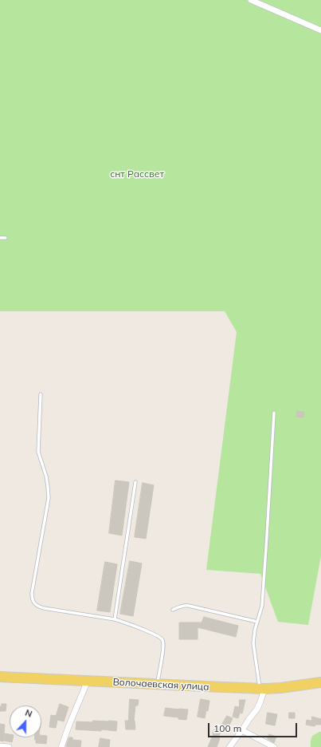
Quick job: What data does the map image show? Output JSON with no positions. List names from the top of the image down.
{
  "streets": {
    "main road": ["Волочаевская улица"]
  },
  "parks": ["снт Рассвет"],
  "scale_bar": "100 m",
  "north": "top"
}
